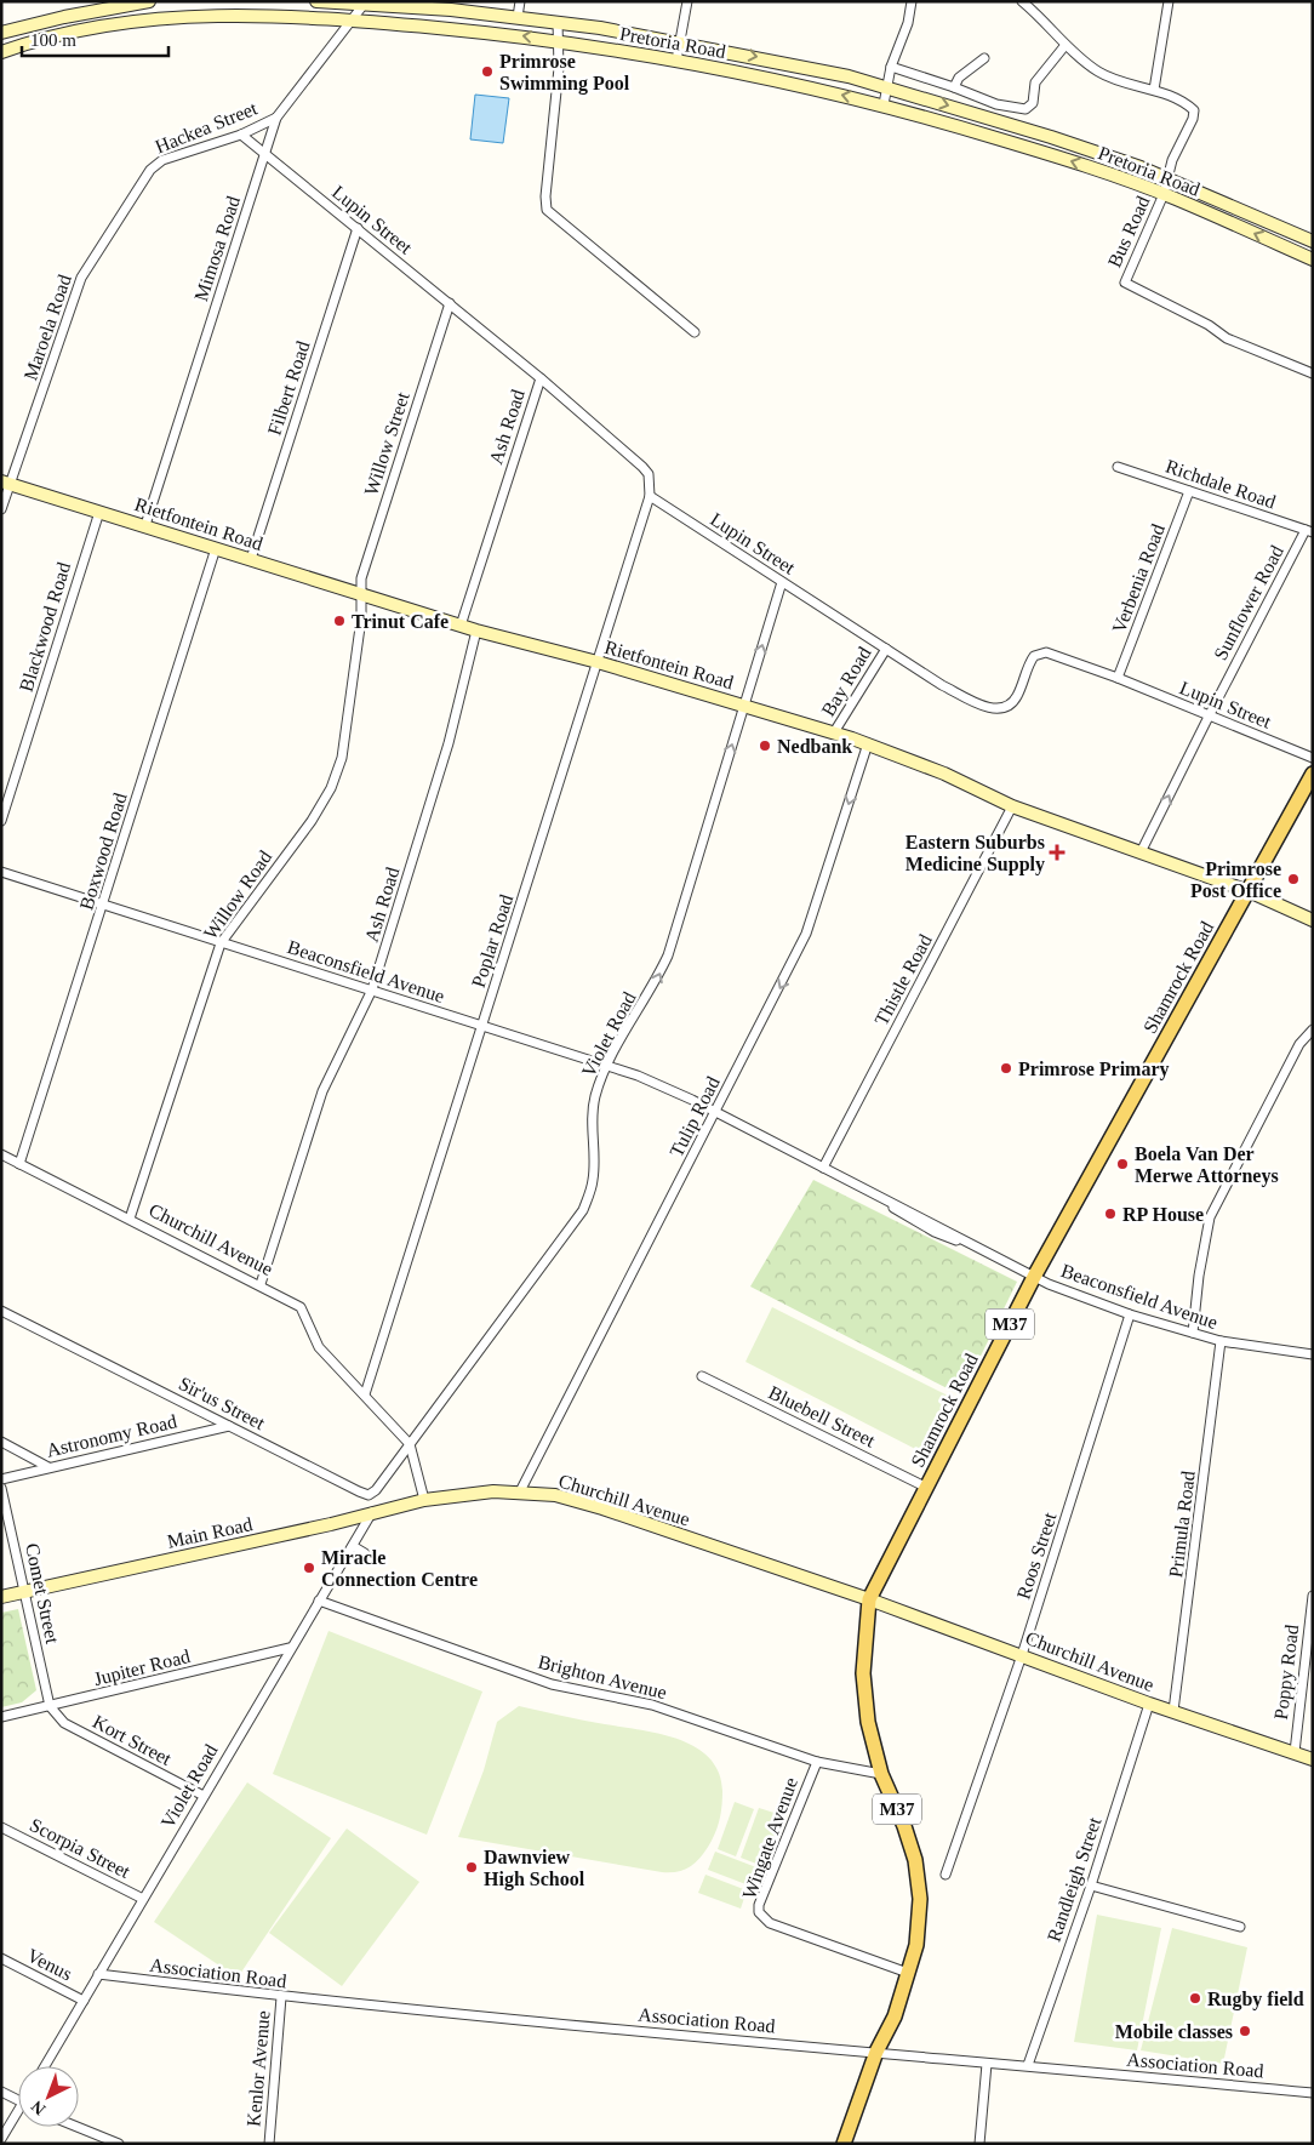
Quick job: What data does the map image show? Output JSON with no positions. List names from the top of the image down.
{
  "streets": {
    "main road": ["Shamrock Road", "M37"],
    "street": [
      "Pretoria Road",
      "Hackea Street",
      "Lupin Street",
      "Bus Road",
      "Mimosa Road",
      "Maroela Road",
      "Filbert Road",
      "Ash Road",
      "Willow Street",
      "Richdale Road",
      "Rietfontein Road",
      "Verbenia Road",
      "Sunflower Road",
      "Blackwood Road",
      "Bay Road",
      "Boxwood Road",
      "Willow Road",
      "Poplar Road",
      "Beaconsfield Avenue",
      "Thistle Road",
      "Violet Road",
      "Tulip Road",
      "Churchill Avenue",
      "Sir'us Street",
      "Bluebell Street",
      "Astronomy Road",
      "Primula Road",
      "Main Road",
      "Roos Street",
      "Comet Street",
      "Jupiter Road",
      "Poppy Road",
      "Brighton Avenue",
      "Kort Street",
      "Wingate Avenue",
      "Scorpia Street",
      "Randleigh Street",
      "Venus",
      "Association Road",
      "Kenlor Avenue"
    ]
  },
  "crossings": [
    ["Pretoria Road", "Bus Road"],
    ["Pretoria Road", "Mimosa Road"],
    ["Hackea Street", "Lupin Street"],
    ["Hackea Street", "Mimosa Road"],
    ["Hackea Street", "Maroela Road"],
    ["Lupin Street", "Mimosa Road"],
    ["Lupin Street", "Filbert Road"],
    ["Lupin Street", "Ash Road"],
    ["Lupin Street", "Willow Street"],
    ["Lupin Street", "Verbenia Road"],
    ["Lupin Street", "Sunflower Road"],
    ["Lupin Street", "Bay Road"],
    ["Lupin Street", "Poplar Road"],
    ["Lupin Street", "Violet Road"],
    ["Mimosa Road", "Rietfontein Road"],
    ["Maroela Road", "Rietfontein Road"],
    ["Filbert Road", "Rietfontein Road"],
    ["Ash Road", "Rietfontein Road"],
    ["Ash Road", "Beaconsfield Avenue"],
    ["Ash Road", "Churchill Avenue"],
    ["Willow Street", "Rietfontein Road"],
    ["Willow Street", "Willow Road"],
    ["Richdale Road", "Verbenia Road"],
    ["Richdale Road", "Sunflower Road"],
    ["Rietfontein Road", "Sunflower Road"],
    ["Rietfontein Road", "Blackwood Road"],
    ["Rietfontein Road", "Bay Road"],
    ["Rietfontein Road", "Boxwood Road"],
    ["Rietfontein Road", "Willow Road"],
    ["Rietfontein Road", "Poplar Road"],
    ["Rietfontein Road", "Shamrock Road"],
    ["Rietfontein Road", "Thistle Road"],
    ["Rietfontein Road", "Violet Road"],
    ["Rietfontein Road", "Tulip Road"],
    ["Boxwood Road", "Beaconsfield Avenue"],
    ["Boxwood Road", "Churchill Avenue"],
    ["Willow Road", "Beaconsfield Avenue"],
    ["Willow Road", "Churchill Avenue"],
    ["Poplar Road", "Beaconsfield Avenue"],
    ["Poplar Road", "Churchill Avenue"],
    ["Beaconsfield Avenue", "Shamrock Road"],
    ["Beaconsfield Avenue", "Thistle Road"],
    ["Beaconsfield Avenue", "Violet Road"],
    ["Beaconsfield Avenue", "Tulip Road"],
    ["Beaconsfield Avenue", "Primula Road"],
    ["Beaconsfield Avenue", "Roos Street"],
    ["Shamrock Road", "Churchill Avenue"],
    ["Shamrock Road", "Bluebell Street"],
    ["Shamrock Road", "Brighton Avenue"],
    ["Shamrock Road", "Wingate Avenue"],
    ["Shamrock Road", "Association Road"],
    ["Violet Road", "Churchill Avenue"],
    ["Violet Road", "Sir'us Street"],
    ["Violet Road", "Main Road"],
    ["Violet Road", "Jupiter Road"],
    ["Violet Road", "Brighton Avenue"],
    ["Violet Road", "Kort Street"],
    ["Violet Road", "Scorpia Street"],
    ["Violet Road", "Venus"],
    ["Violet Road", "Association Road"],
    ["Tulip Road", "Churchill Avenue"],
    ["Churchill Avenue", "Sir'us Street"],
    ["Churchill Avenue", "Primula Road"],
    ["Churchill Avenue", "Main Road"],
    ["Churchill Avenue", "Roos Street"],
    ["Churchill Avenue", "Poppy Road"],
    ["Churchill Avenue", "Randleigh Street"],
    ["Sir'us Street", "Astronomy Road"],
    ["Main Road", "Comet Street"],
    ["Comet Street", "Jupiter Road"],
    ["Comet Street", "Kort Street"],
    ["Jupiter Road", "Kort Street"],
    ["Brighton Avenue", "Wingate Avenue"],
    ["Randleigh Street", "Association Road"],
    ["Association Road", "Kenlor Avenue"]
  ],
  "one_way": ["Sunflower Road", "Tulip Road"],
  "places": {
    "other": [
      "Primrose Swimming Pool",
      "Trinut Cafe",
      "Nedbank",
      "Primrose Post Office",
      "Primrose Primary",
      "Boela Van Der Merwe Attorneys",
      "RP House",
      "Miracle Connection Centre",
      "Dawnview High School",
      "Rugby field",
      "Mobile classes"
    ],
    "health": ["Eastern Suburbs Medicine Supply"]
  },
  "scale_bar": "100 m",
  "north": "bottom left"
}
